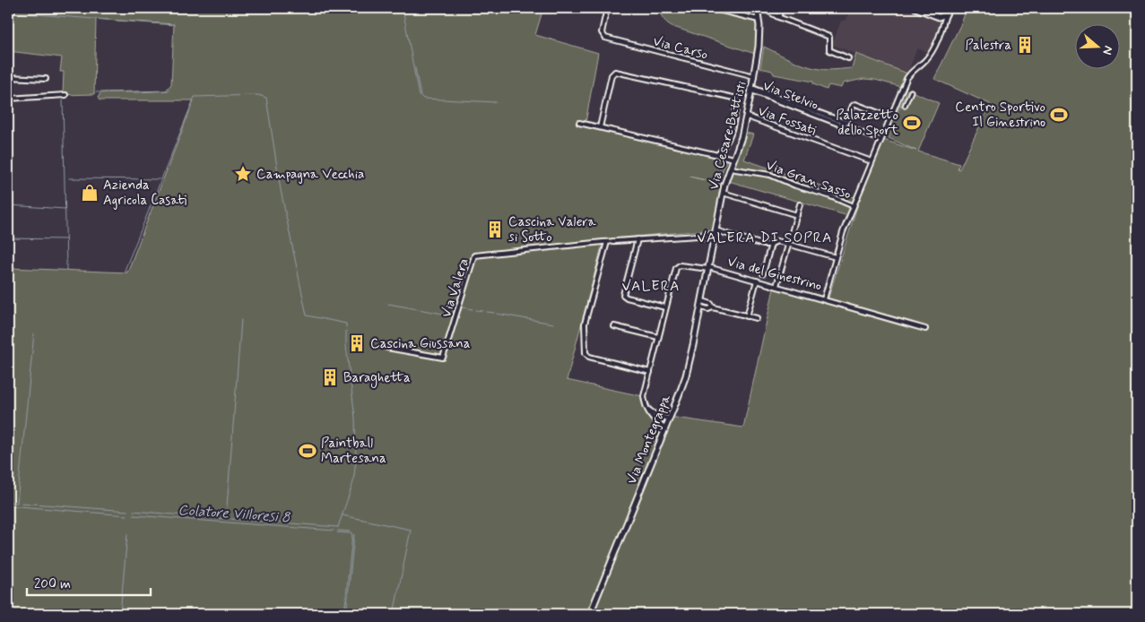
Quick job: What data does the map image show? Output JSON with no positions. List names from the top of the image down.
{
  "streets": {
    "street": [
      "Via Carso",
      "Via Stelvio",
      "Via Fossati",
      "Via Cesare Battisti",
      "Via Gran Sasso",
      "Via del Ginestrino",
      "Via Valera",
      "Via Montegrappa"
    ]
  },
  "crossings": [
    ["Via Carso", "Via Cesare Battisti"],
    ["Via Stelvio", "Via Cesare Battisti"],
    ["Via Stelvio", "Via del Ginestrino"],
    ["Via Fossati", "Via Cesare Battisti"],
    ["Via Fossati", "Via del Ginestrino"],
    ["Via Cesare Battisti", "Via Gran Sasso"],
    ["Via Cesare Battisti", "Via del Ginestrino"],
    ["Via Cesare Battisti", "Via Valera"],
    ["Via Cesare Battisti", "Via Montegrappa"],
    ["Via Gran Sasso", "Via del Ginestrino"],
    ["Via del Ginestrino", "Via Montegrappa"]
  ],
  "districts": ["VALERA DI SOPRA", "VALERA"],
  "water": ["Colatore Villoresi 8"],
  "places": {
    "building": [
      "Palestra",
      "Cascina Valera si Sotto",
      "Cascina Giussana",
      "Baraghetta"
    ],
    "sports": ["Centro Sportivo Il Ginestrino", "Palazzetto dello Sport", "Paintball Martesana"],
    "place": ["Campagna Vecchia"],
    "shop": ["Azienda Agricola Casati"]
  },
  "scale_bar": "200 m",
  "north": "right"
}
